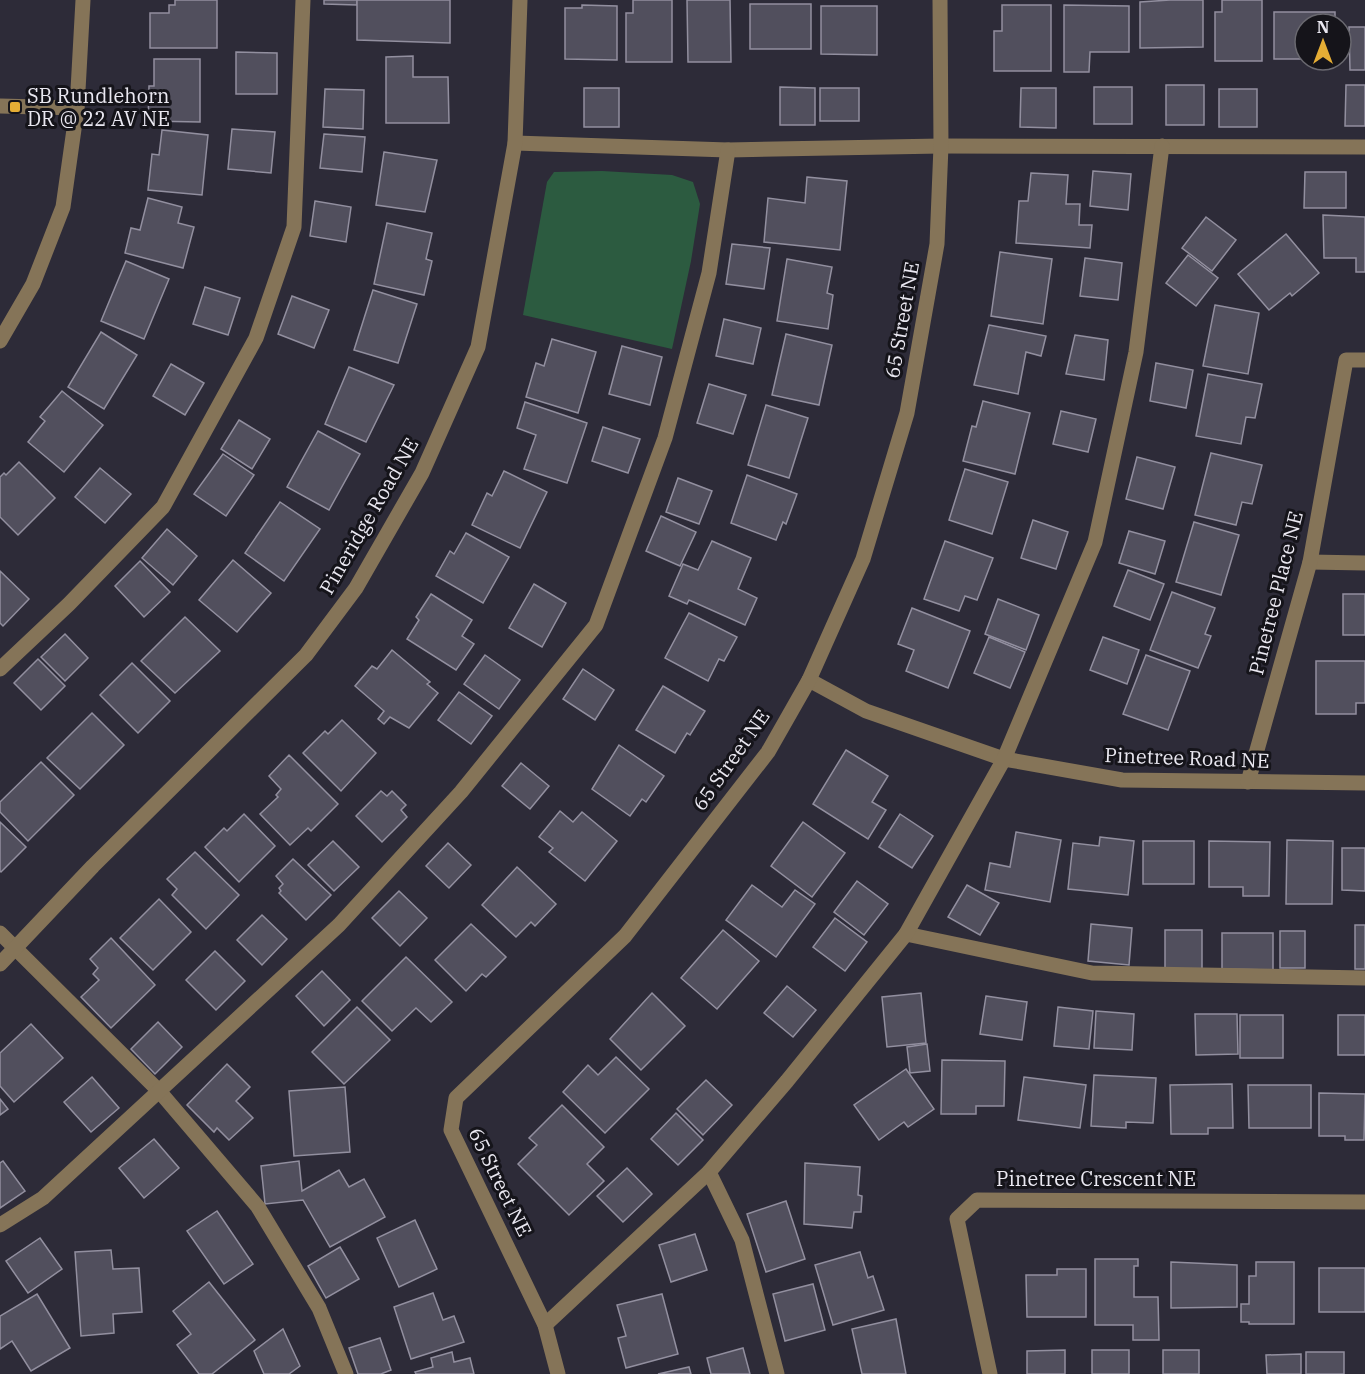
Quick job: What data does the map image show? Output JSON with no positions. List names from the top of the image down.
{
  "streets": {
    "street": [
      "65 Street NE",
      "Pineridge Road NE",
      "Pinetree Place NE",
      "Pinetree Road NE",
      "Pinetree Crescent NE"
    ]
  },
  "crossings": [
    ["65 Street NE", "Pinetree Road NE"],
    ["Pinetree Place NE", "Pinetree Road NE"]
  ],
  "places": {
    "transit": ["SB Rundlehorn DR @ 22 AV NE"]
  },
  "north": "top"
}
